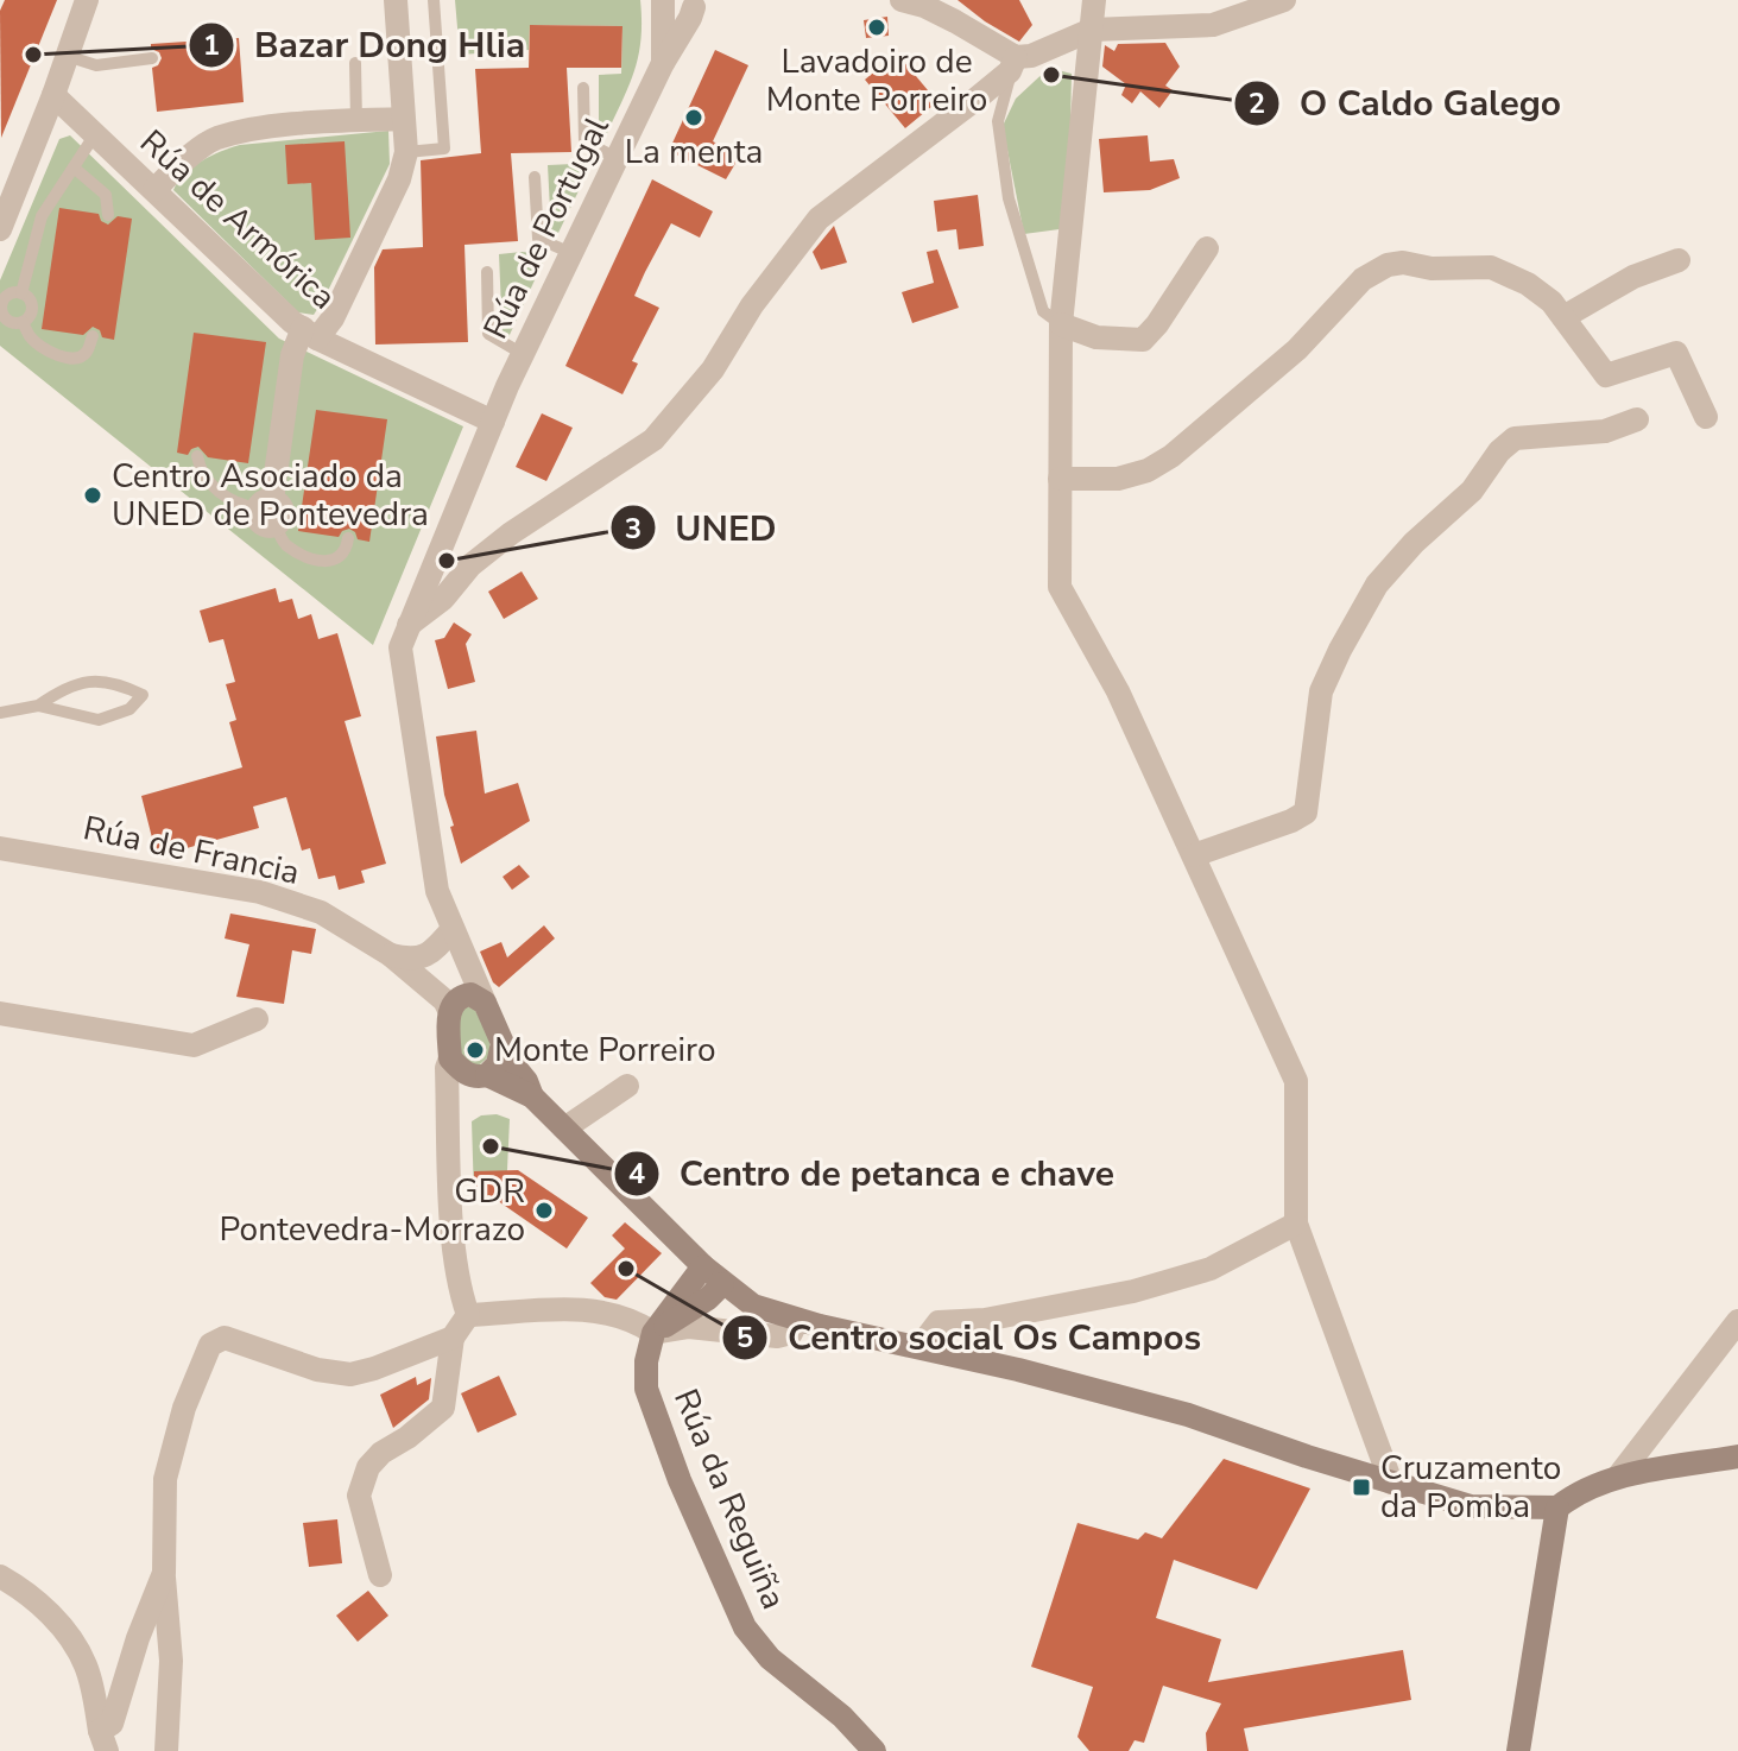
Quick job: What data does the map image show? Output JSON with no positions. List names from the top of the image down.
{
  "streets": {
    "street": [
      "Rúa de Armórica",
      "Rúa de Portugal",
      "Rúa de Francia",
      "Rúa da Reguiña"
    ]
  },
  "crossings": [
    ["Rúa de Armórica", "Rúa de Portugal"],
    ["Rúa de Portugal", "Rúa de Francia"]
  ],
  "places": {
    "other": [
      "Lavadoiro de Monte Porreiro",
      "Bazar Dong Hlia",
      "O Caldo Galego",
      "La menta",
      "Centro Asociado da UNED de Pontevedra",
      "UNED",
      "Monte Porreiro",
      "Centro de petanca e chave",
      "GDR Pontevedra-Morrazo",
      "Centro social Os Campos"
    ],
    "transit": ["Cruzamento da Pomba"]
  }
}
